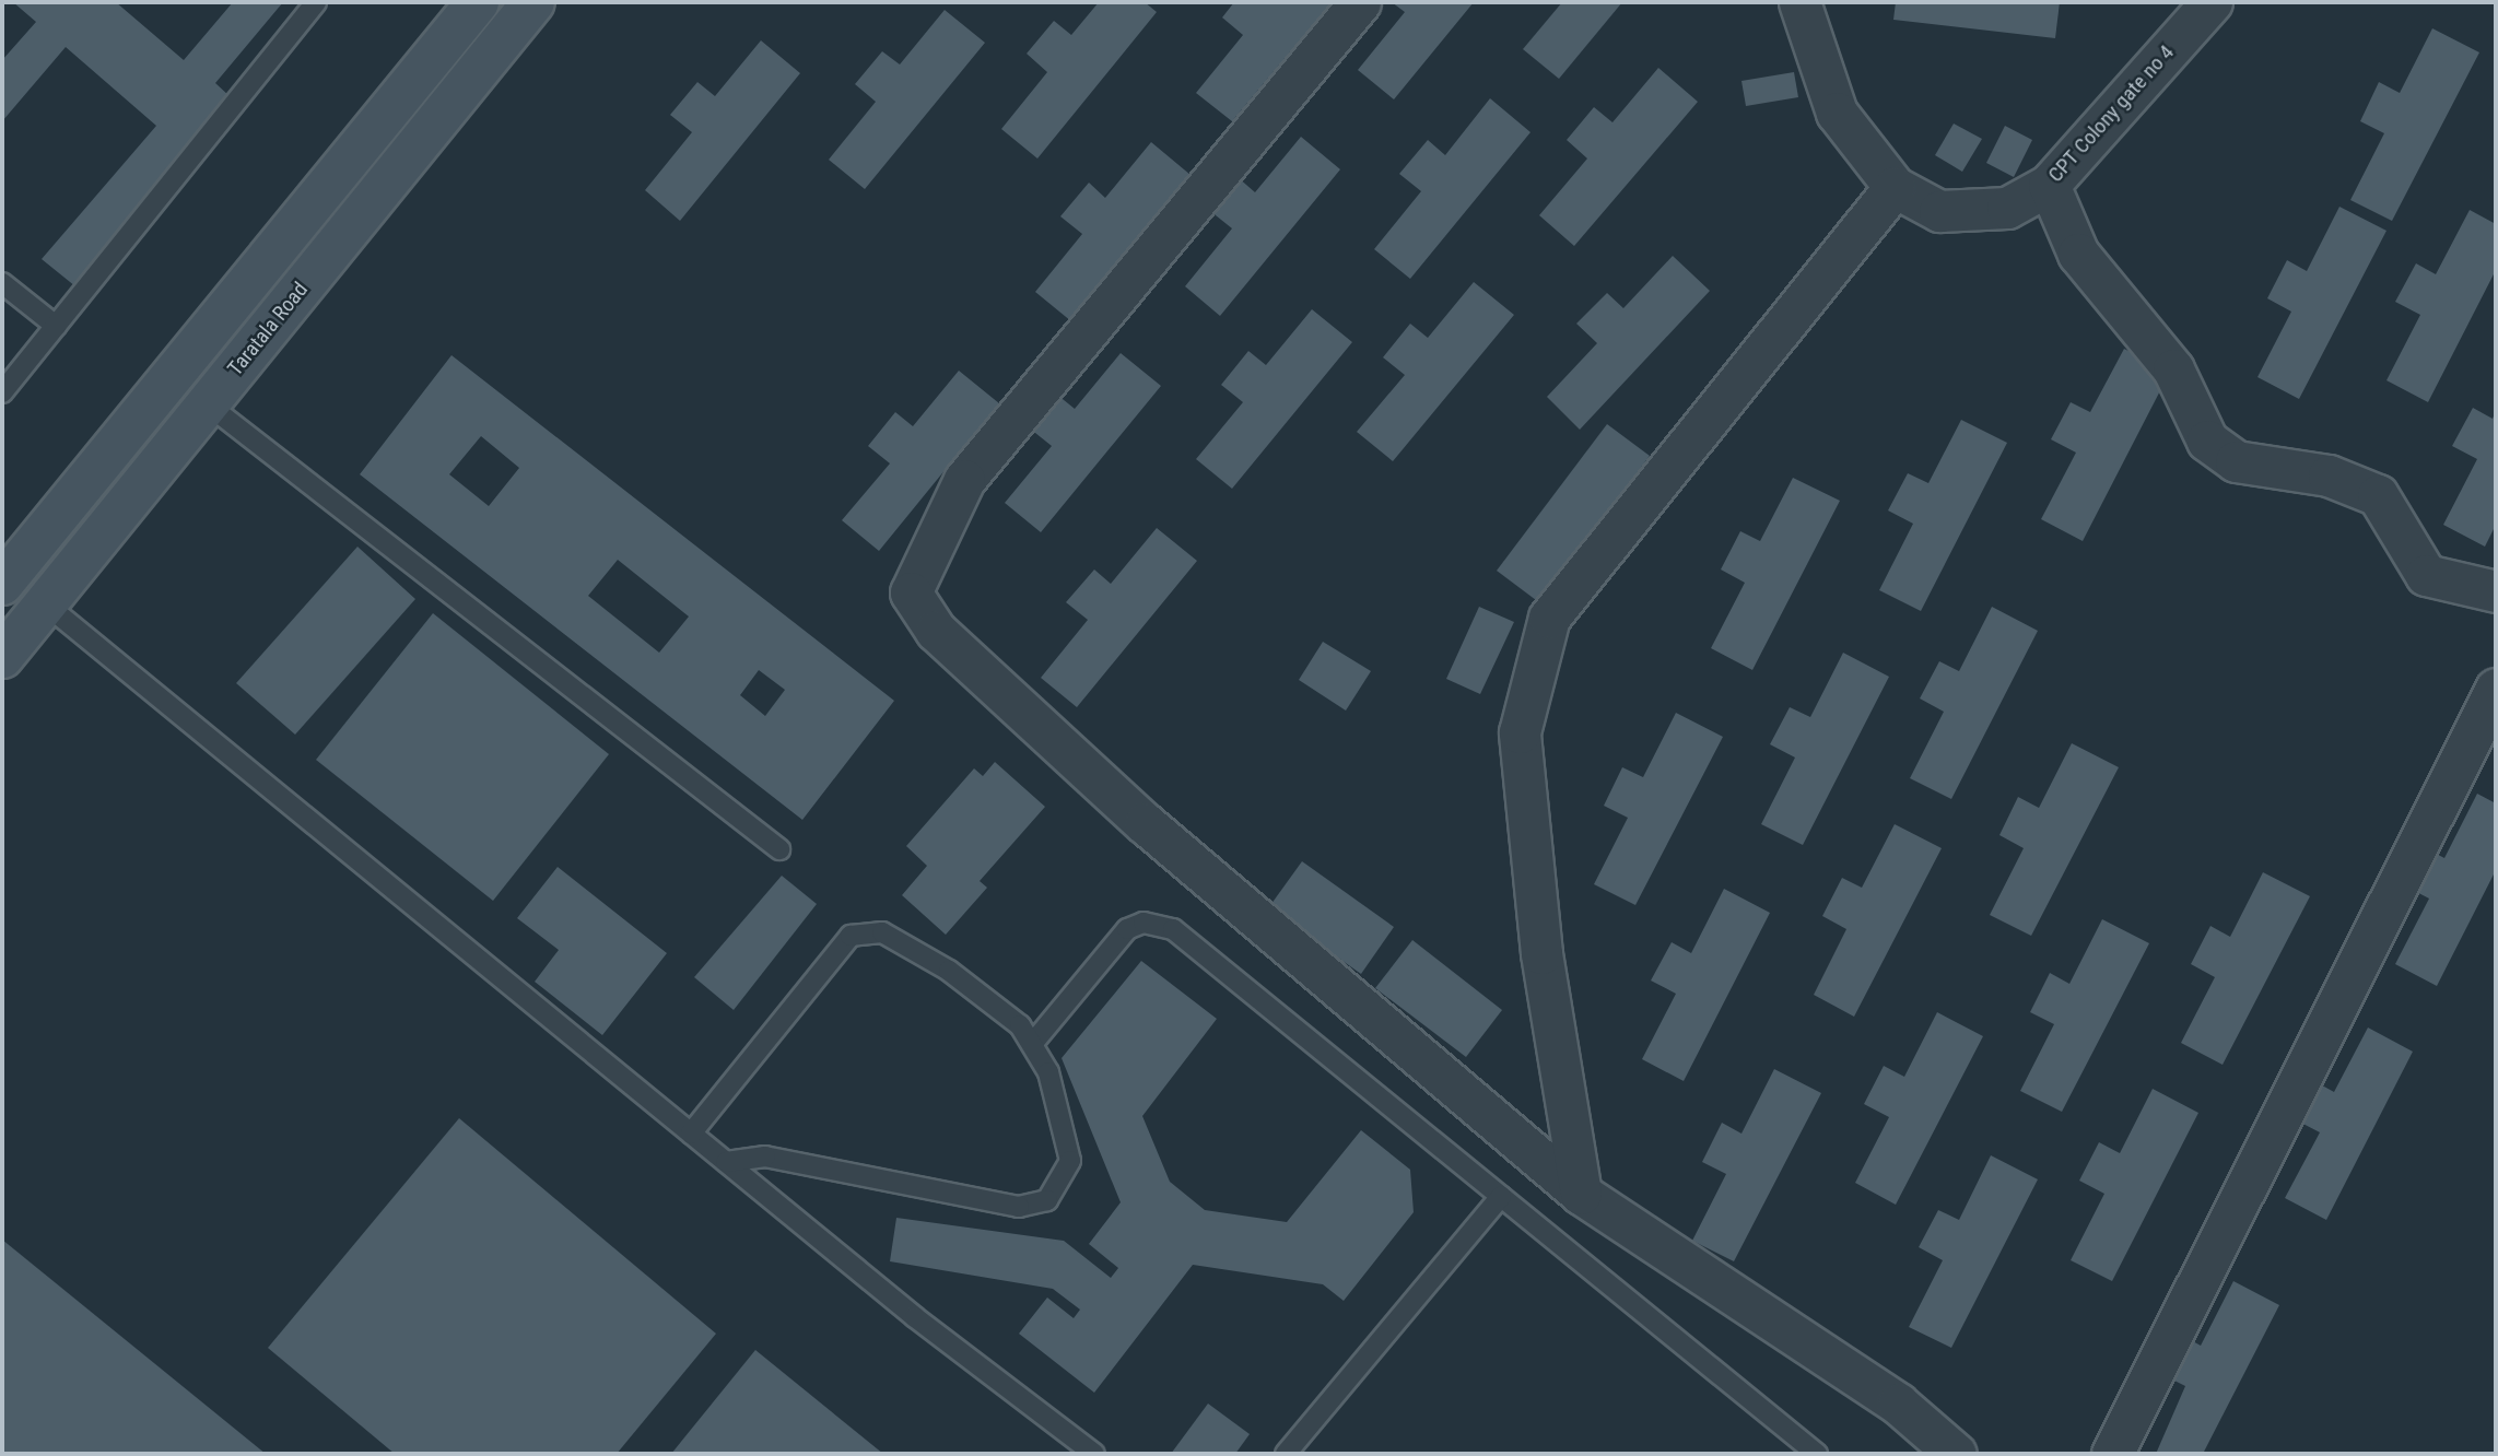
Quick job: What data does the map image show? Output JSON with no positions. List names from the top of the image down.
{
  "streets": {
    "main road": ["Taratala Road"],
    "street": ["CPT Colony gate no 4"]
  }
}
